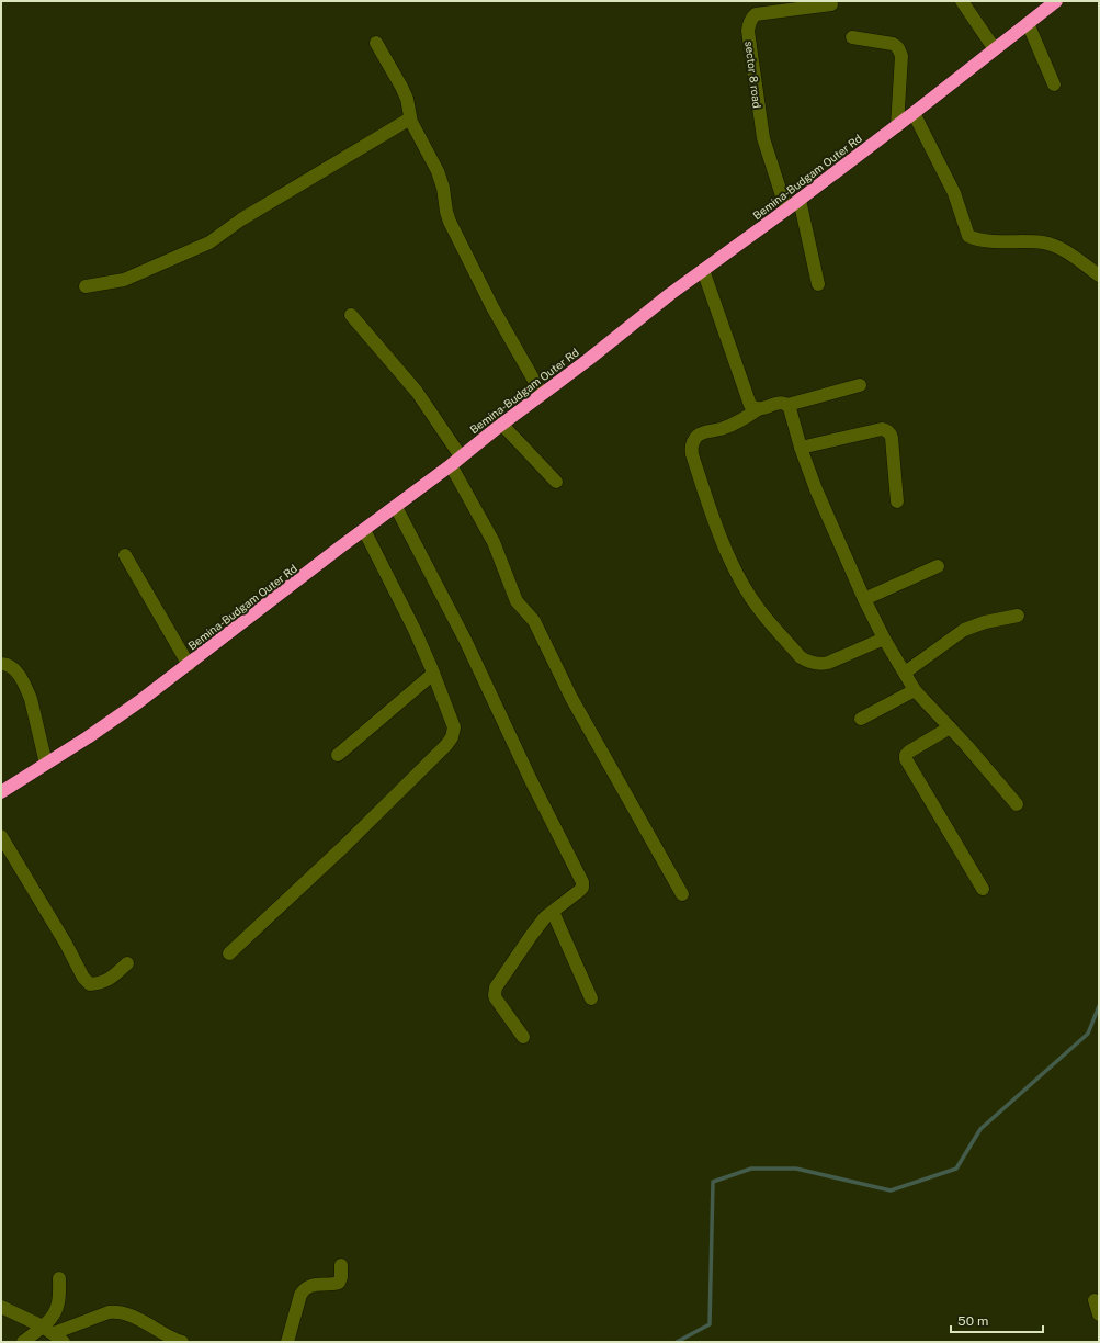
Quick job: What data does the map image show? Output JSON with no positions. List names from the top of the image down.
{
  "streets": {
    "highway": ["Bemina-Budgam Outer Rd"],
    "street": ["sector 8 road"]
  },
  "crossings": [
    ["sector 8 road", "Bemina-Budgam Outer Rd"]
  ],
  "scale_bar": "50 m"
}
